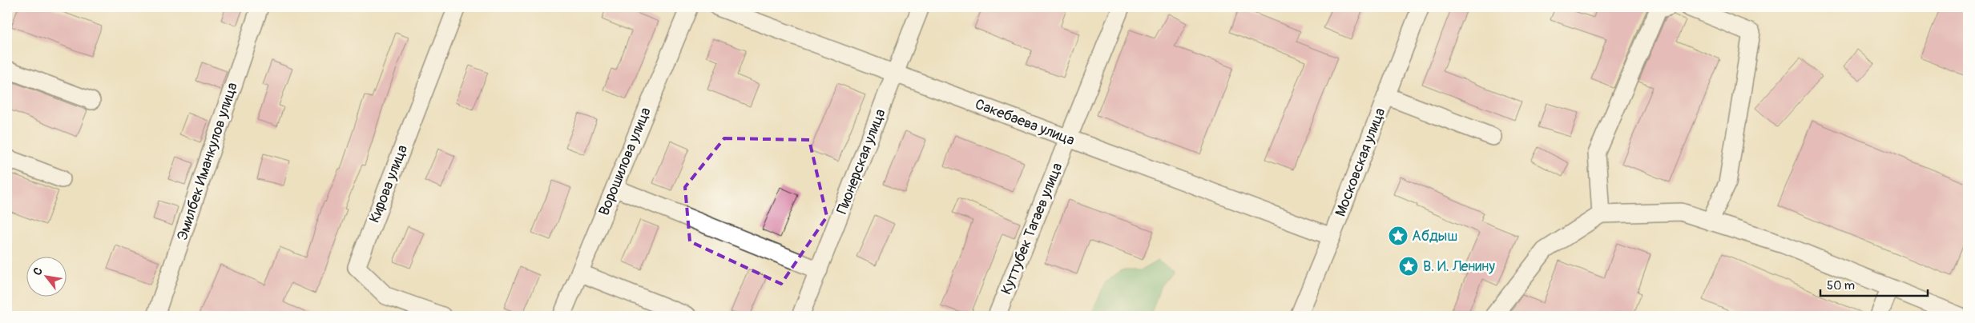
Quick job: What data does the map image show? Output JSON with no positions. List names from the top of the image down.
{
  "streets": {
    "street": [
      "Сакебаева улица",
      "Эмилбек Иманкулов улица",
      "Ворошилова улица",
      "Пионерская улица",
      "Московская улица",
      "Кирова улица",
      "Куттубек Тагаев улица"
    ]
  },
  "crossings": [
    ["Сакебаева улица", "Пионерская улица"],
    ["Сакебаева улица", "Московская улица"],
    ["Сакебаева улица", "Куттубек Тагаев улица"]
  ],
  "places": {
    "place": ["Абдыш", "В. И. Ленину"]
  },
  "scale_bar": "50 m",
  "north": "top left"
}
